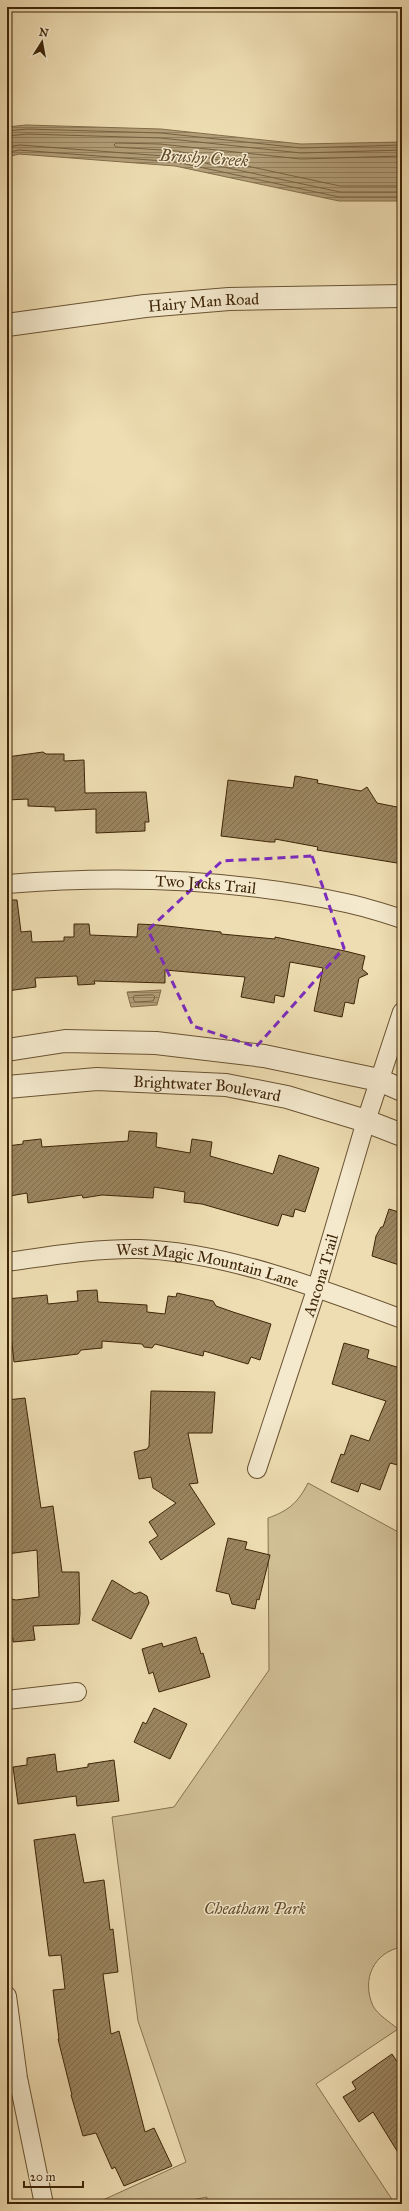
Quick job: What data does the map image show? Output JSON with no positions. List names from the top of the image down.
{
  "streets": {
    "street": [
      "Hairy Man Road",
      "Two Jacks Trail",
      "Brightwater Boulevard",
      "West Magic Mountain Lane",
      "Ancona Trail"
    ]
  },
  "crossings": [
    ["Brightwater Boulevard", "Ancona Trail"],
    ["West Magic Mountain Lane", "Ancona Trail"]
  ],
  "water": ["Brushy Creek"],
  "parks": ["Cheatham Park"],
  "scale_bar": "20 m",
  "north": "top"
}
